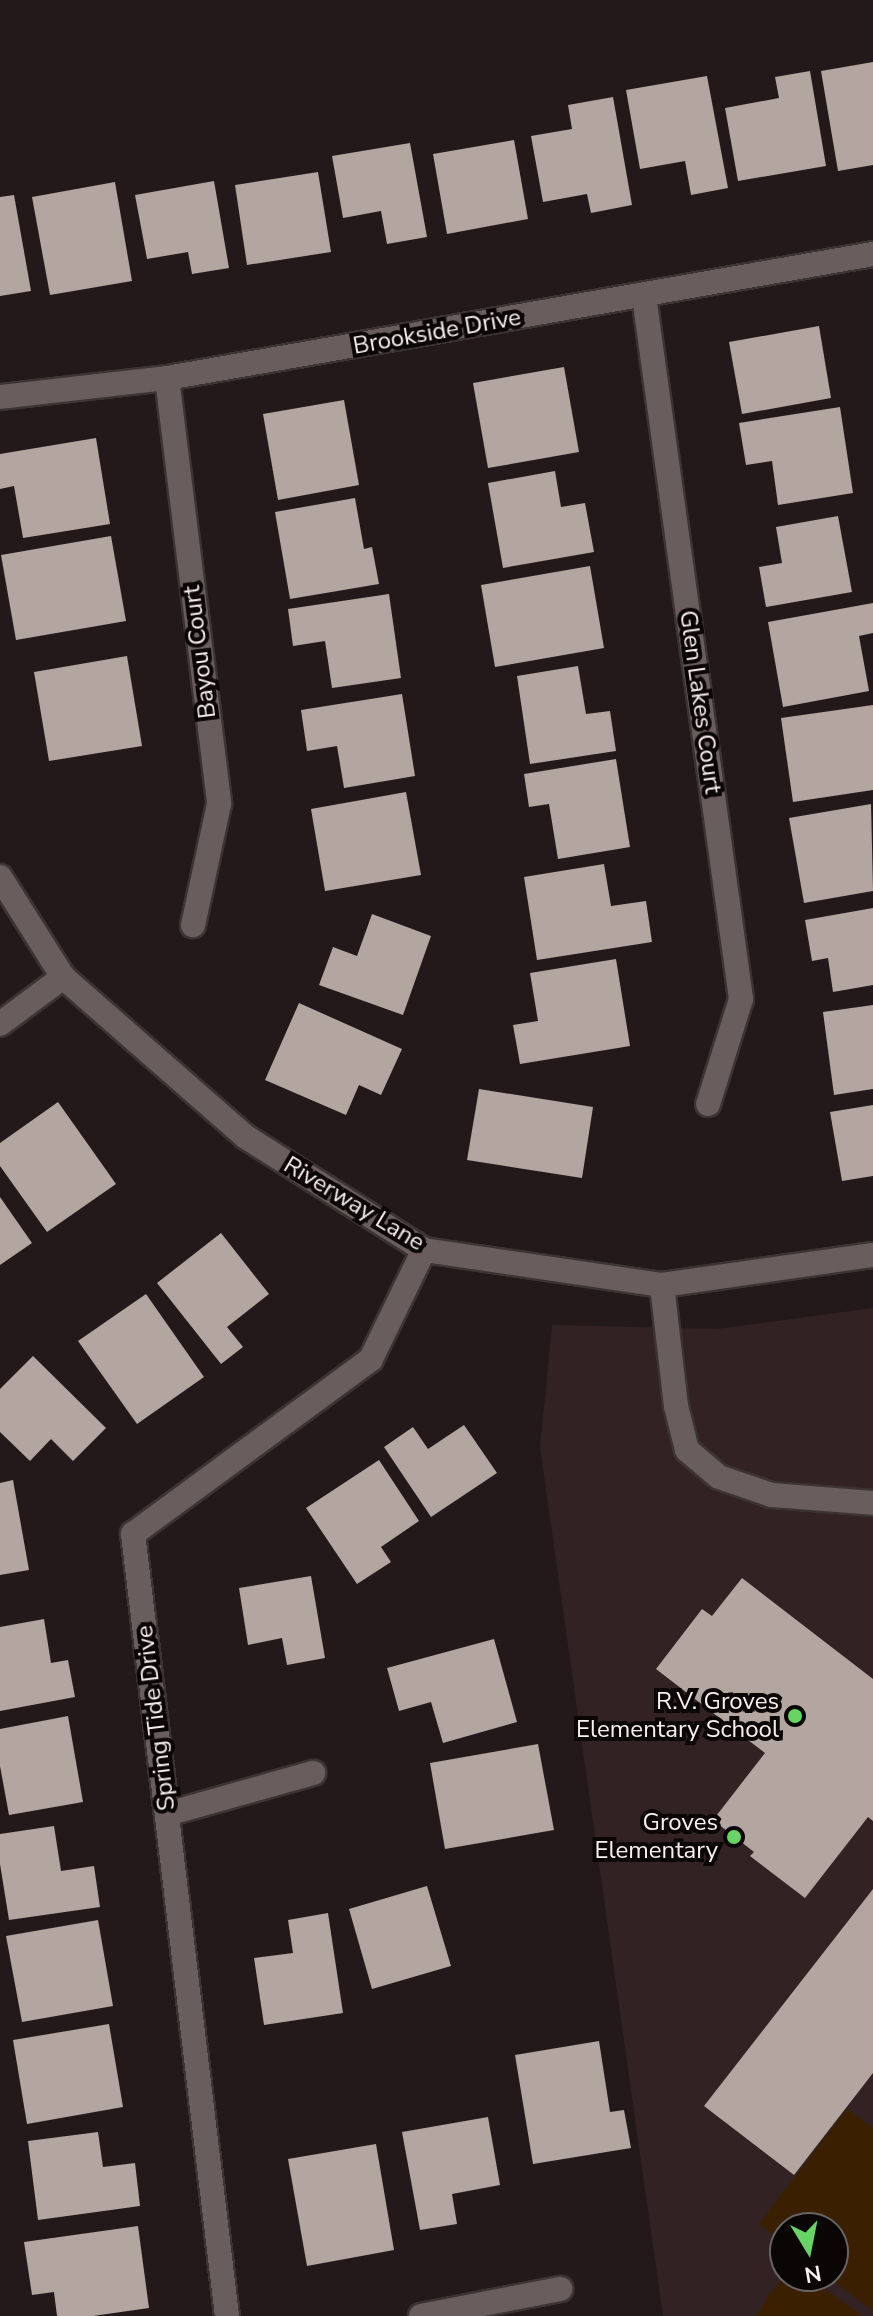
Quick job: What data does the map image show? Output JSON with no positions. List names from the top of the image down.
{
  "streets": {
    "street": [
      "Brookside Drive",
      "Bayou Court",
      "Glen Lakes Court",
      "Riverway Lane",
      "Spring Tide Drive"
    ]
  },
  "crossings": [
    ["Brookside Drive", "Bayou Court"],
    ["Brookside Drive", "Glen Lakes Court"],
    ["Riverway Lane", "Spring Tide Drive"]
  ],
  "places": ["R.V. Groves Elementary School", "Groves Elementary"],
  "north": "bottom"
}
